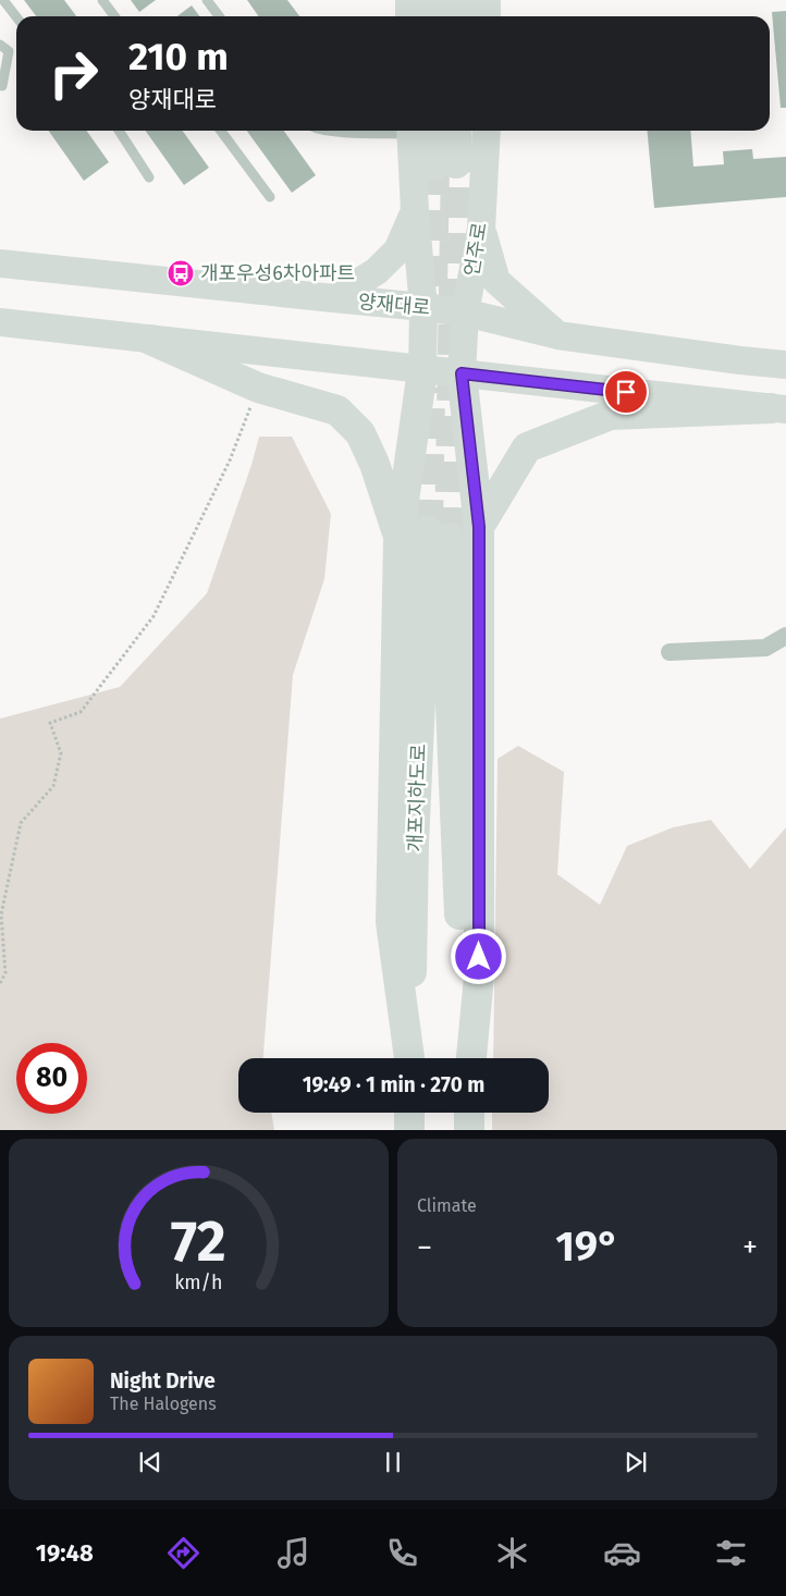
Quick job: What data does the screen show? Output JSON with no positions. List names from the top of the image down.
{
  "streets": {
    "highway": ["개포지하도로"],
    "main road": ["언주로", "양재대로"]
  },
  "crossings": [
    ["언주로", "양재대로"]
  ],
  "places": {
    "bus stop": ["개포우성6차아파트"]
  },
  "page": {
    "turn": ["210 m", "양재대로"],
    "limit": "80",
    "trip": "19:49 · 1 min · 270 m",
    "tile": "Climate",
    "heat": ["−", "19°", "+"],
    "song": ["Night Drive", "The Halogens"],
    "tabs": "19:48",
    "gauge": ["72", "km/h"]
  }
}
